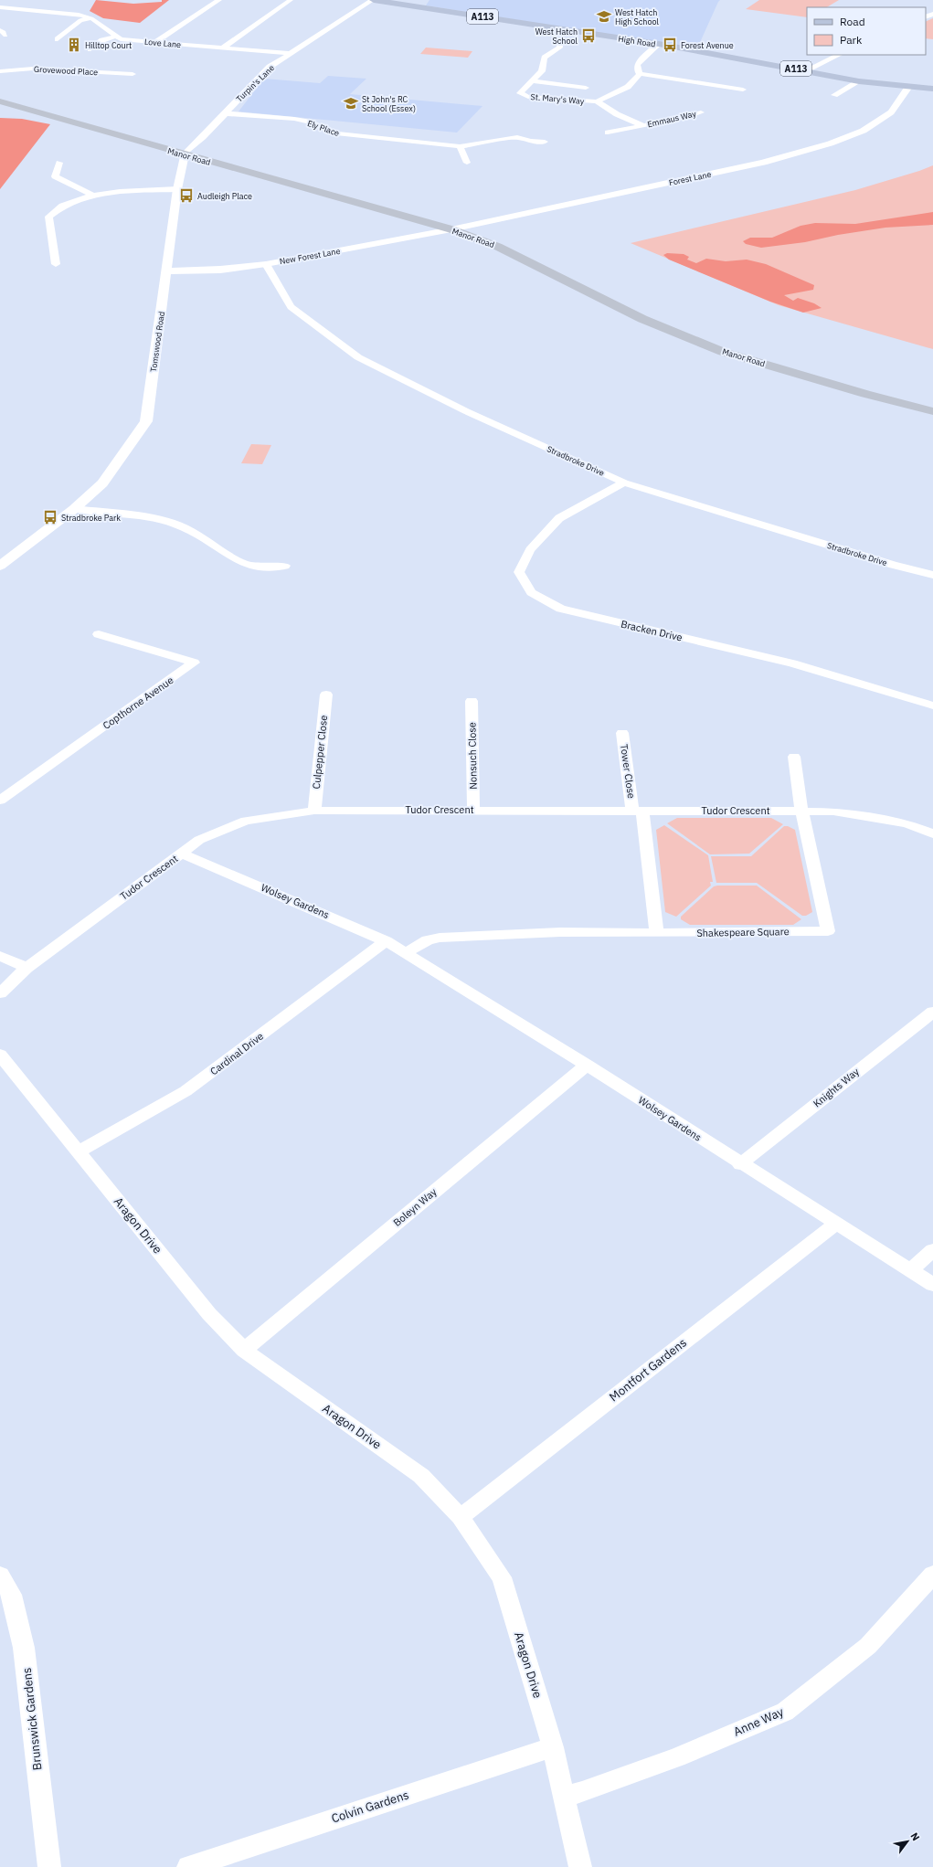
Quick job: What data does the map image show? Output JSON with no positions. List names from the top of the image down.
{
  "streets": {
    "main road": ["A113", "High Road", "Manor Road"],
    "street": [
      "Love Lane",
      "Grovewood Place",
      "Turpin's Lane",
      "St. Mary's Way",
      "Emmaus Way",
      "Ely Place",
      "Forest Lane",
      "New Forest Lane",
      "Tomswood Road",
      "Stradbroke Drive",
      "Bracken Drive",
      "Copthorne Avenue",
      "Culpepper Close",
      "Nonsuch Close",
      "Tower Close",
      "Tudor Crescent",
      "Wolsey Gardens",
      "Shakespeare Square",
      "Cardinal Drive",
      "Knights Way",
      "Boleyn Way",
      "Aragon Drive",
      "Montfort Gardens",
      "Brunswick Gardens",
      "Anne Way",
      "Colvin Gardens"
    ]
  },
  "crossings": [
    ["High Road", "Turpin's Lane"],
    ["High Road", "Forest Lane"],
    ["Love Lane", "Turpin's Lane"],
    ["Turpin's Lane", "Ely Place"],
    ["Turpin's Lane", "Manor Road"],
    ["Turpin's Lane", "Tomswood Road"],
    ["St. Mary's Way", "Emmaus Way"],
    ["Manor Road", "Forest Lane"],
    ["Manor Road", "New Forest Lane"],
    ["Manor Road", "Tomswood Road"],
    ["Forest Lane", "New Forest Lane"],
    ["New Forest Lane", "Tomswood Road"],
    ["New Forest Lane", "Stradbroke Drive"],
    ["Stradbroke Drive", "Bracken Drive"],
    ["Culpepper Close", "Tudor Crescent"],
    ["Nonsuch Close", "Tudor Crescent"],
    ["Tower Close", "Tudor Crescent"],
    ["Tudor Crescent", "Wolsey Gardens"],
    ["Tudor Crescent", "Shakespeare Square"],
    ["Wolsey Gardens", "Cardinal Drive"],
    ["Wolsey Gardens", "Knights Way"],
    ["Wolsey Gardens", "Boleyn Way"],
    ["Wolsey Gardens", "Montfort Gardens"],
    ["Cardinal Drive", "Aragon Drive"],
    ["Boleyn Way", "Aragon Drive"],
    ["Aragon Drive", "Montfort Gardens"],
    ["Aragon Drive", "Anne Way"],
    ["Aragon Drive", "Colvin Gardens"]
  ],
  "places": {
    "school or university": ["West Hatch High School", "St John's RC School (Essex)"],
    "bus stop": [
      "West Hatch School",
      "Forest Avenue",
      "Audleigh Place",
      "Stradbroke Park"
    ],
    "building": ["Hilltop Court"]
  },
  "legend": ["Road", "Park"],
  "north": "top right"
}
